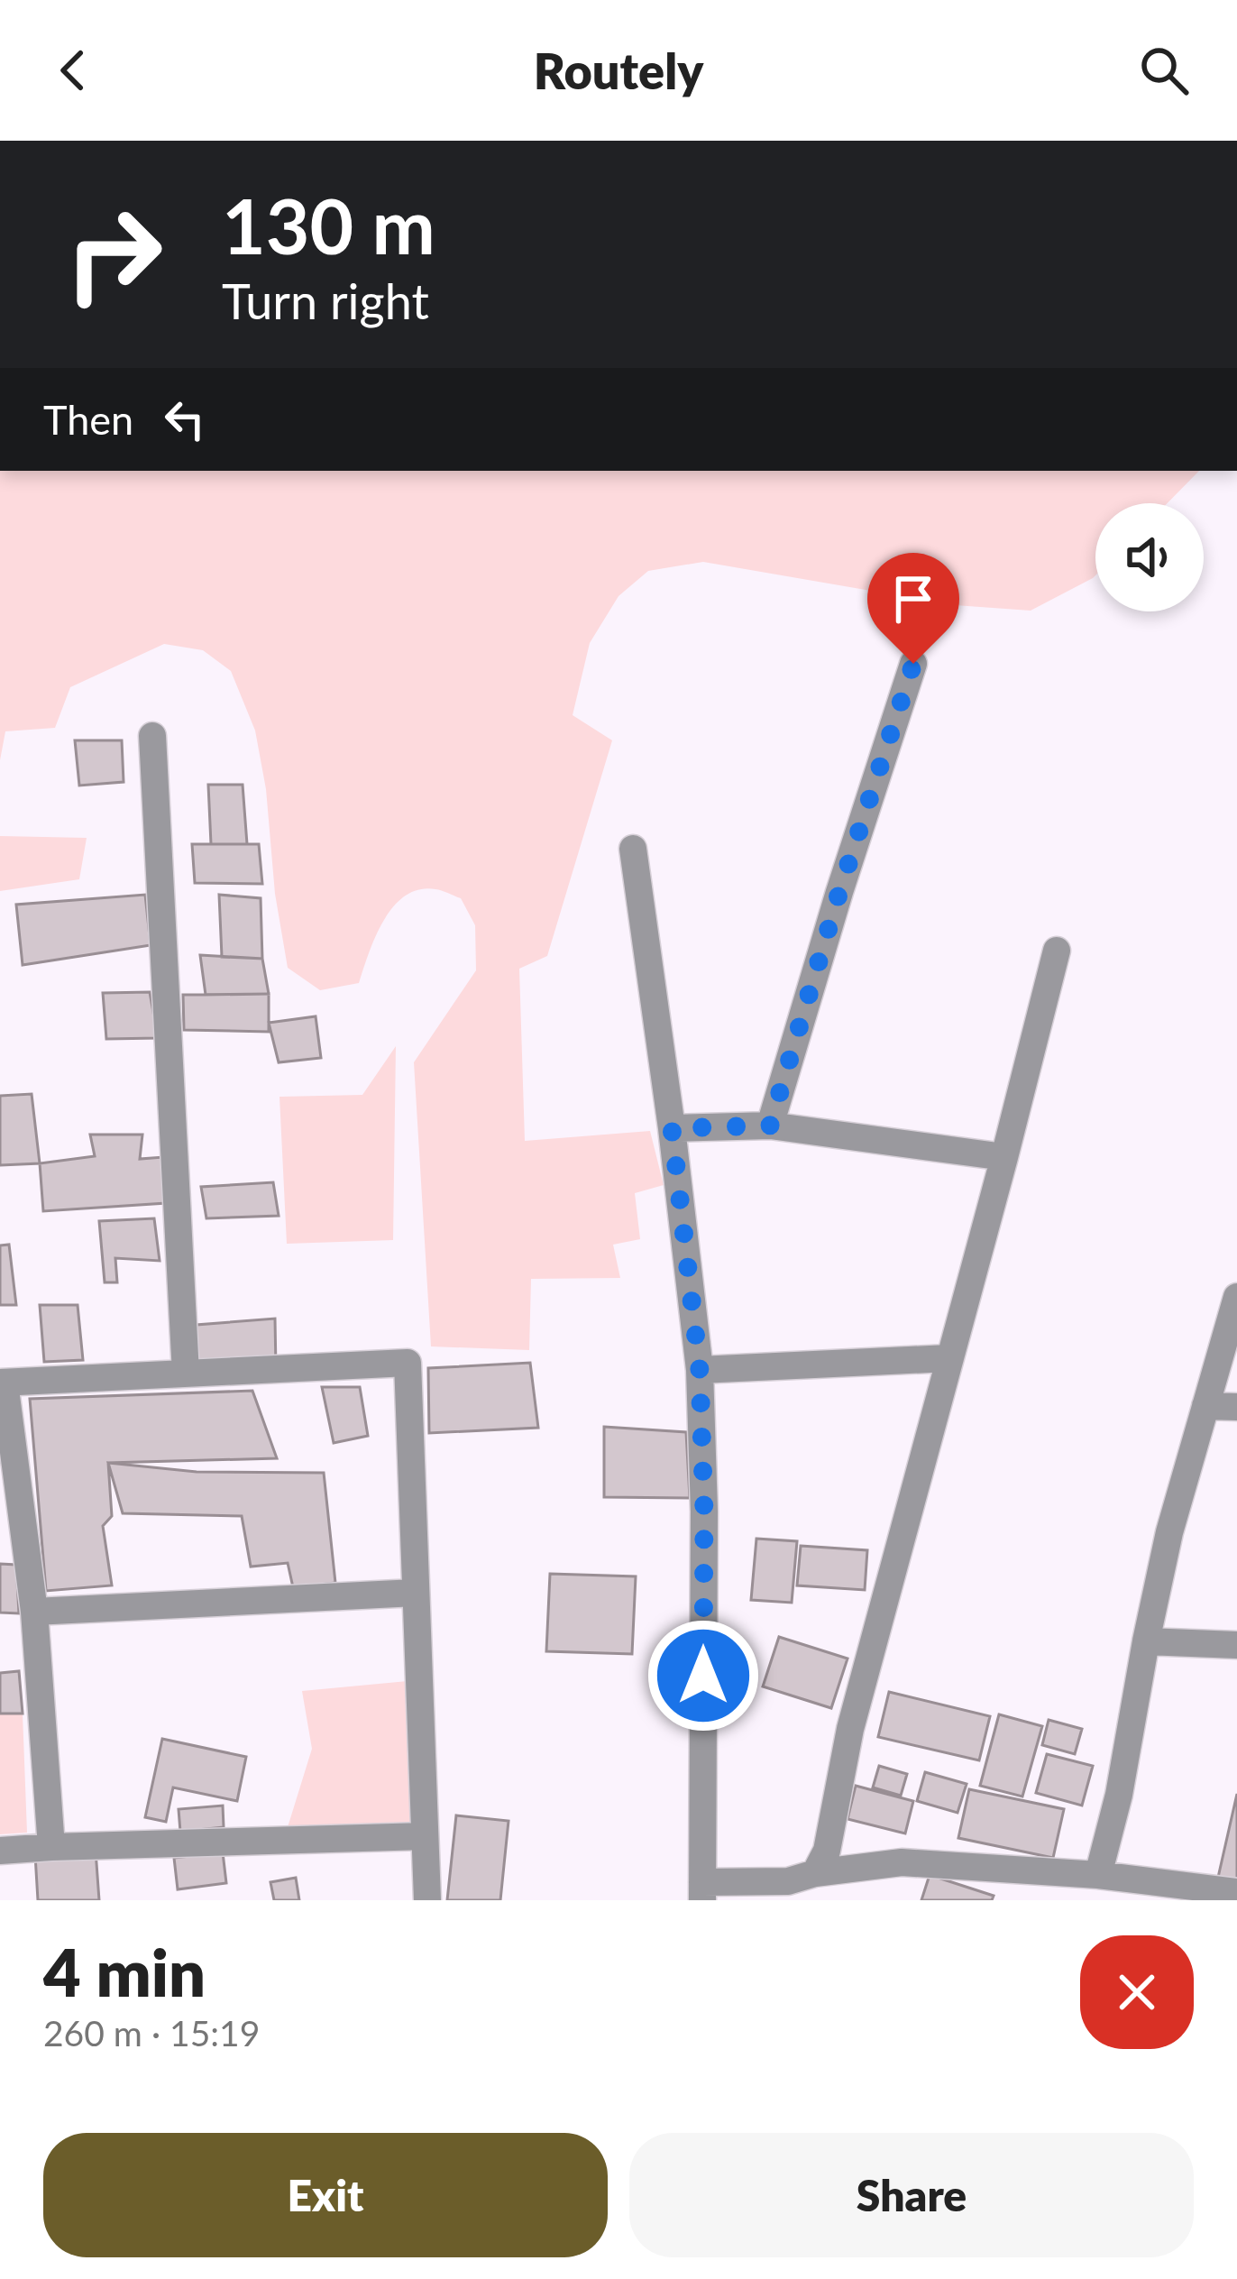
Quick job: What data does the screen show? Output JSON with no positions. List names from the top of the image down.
{
  "page": {
    "header": "Routely",
    "turn": ["130 m", "Turn right"],
    "then": "Then",
    "heading": ["4 min", "260 m · 15:19"],
    "buttons": ["Exit", "Share"]
  }
}
